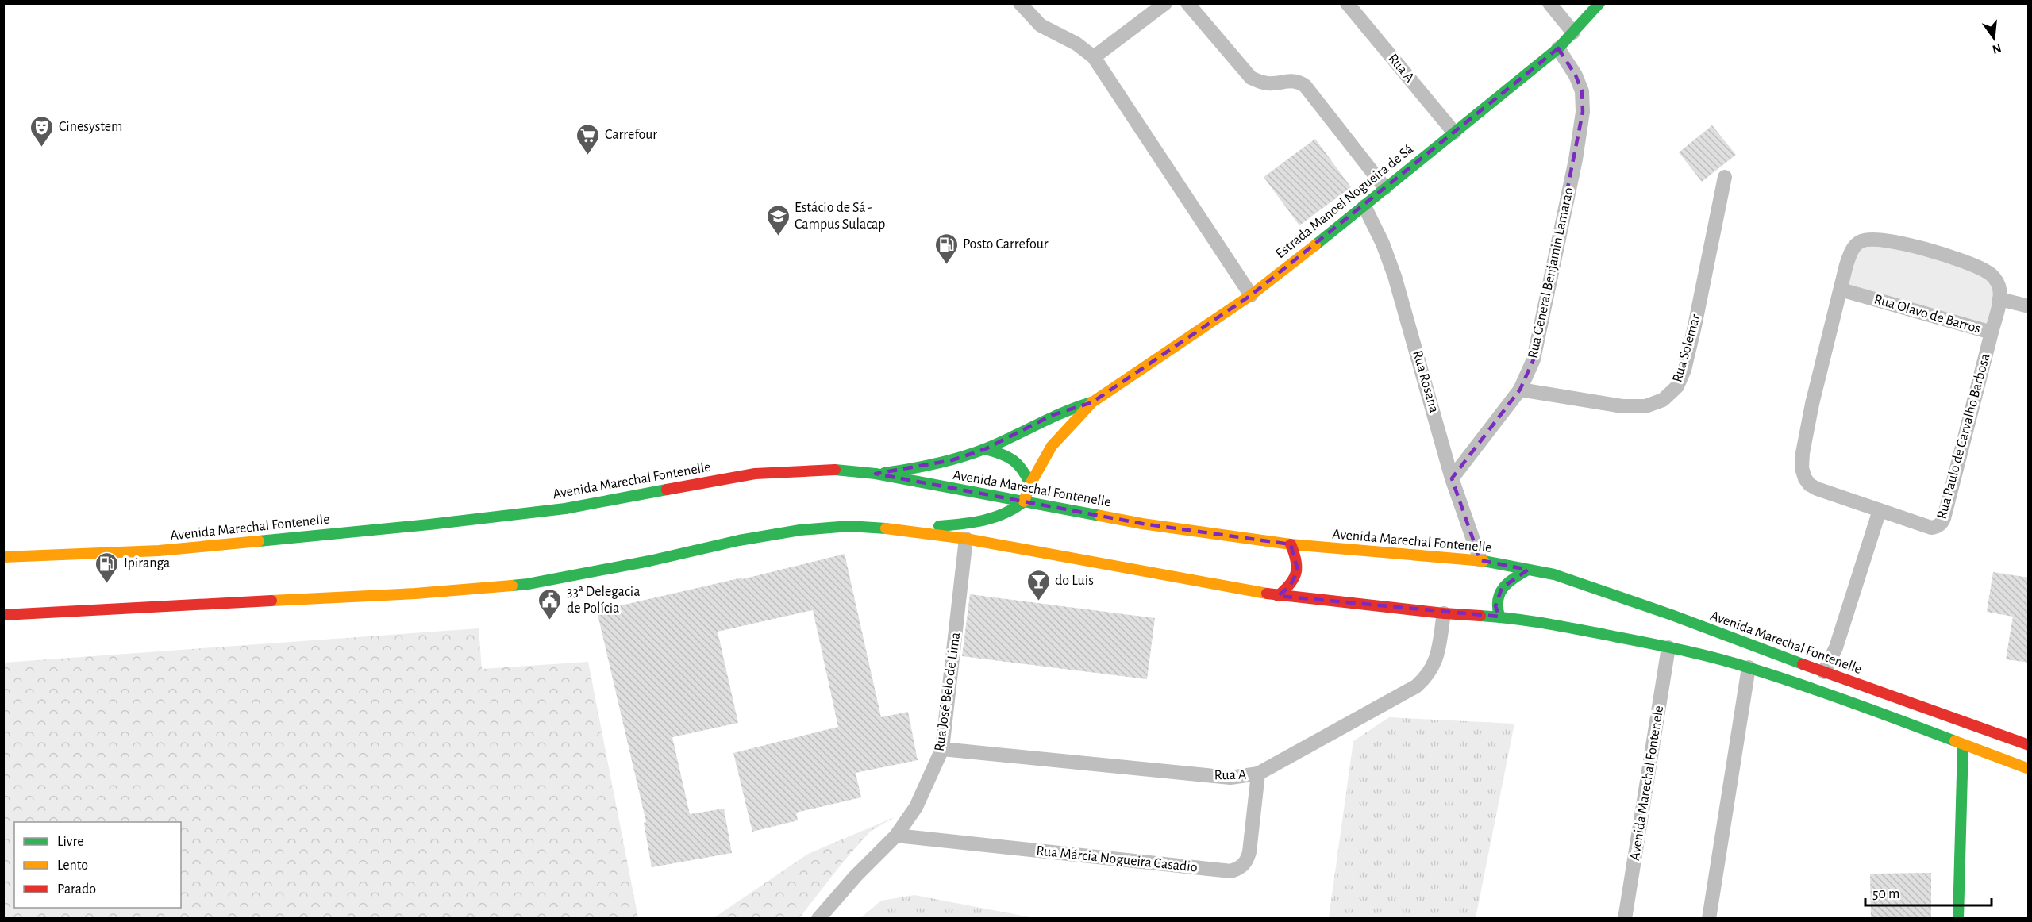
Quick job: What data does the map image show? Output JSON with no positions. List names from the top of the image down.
{
  "streets": {
    "main road": ["Estrada Manoel Nogueira de Sá", "Avenida Marechal Fontenelle"],
    "street": [
      "Rua A",
      "Rua General Benjamin Lamarao",
      "Rua Olavo de Barros",
      "Rua Solemar",
      "Rua Rosana",
      "Rua Paulo de Carvalho Barbosa",
      "Rua José Belo de Lima",
      "Avenida Marechal Fontenele",
      "Rua Márcia Nogueira Casadio"
    ]
  },
  "crossings": [
    ["Rua A", "Estrada Manoel Nogueira de Sá"],
    ["Rua A", "Rua José Belo de Lima"],
    ["Rua A", "Rua Márcia Nogueira Casadio"],
    ["Estrada Manoel Nogueira de Sá", "Rua General Benjamin Lamarao"],
    ["Estrada Manoel Nogueira de Sá", "Rua Rosana"],
    ["Estrada Manoel Nogueira de Sá", "Avenida Marechal Fontenelle"],
    ["Rua General Benjamin Lamarao", "Rua Solemar"],
    ["Rua General Benjamin Lamarao", "Rua Rosana"],
    ["Rua Olavo de Barros", "Rua Paulo de Carvalho Barbosa"],
    ["Rua Rosana", "Avenida Marechal Fontenelle"],
    ["Rua José Belo de Lima", "Rua Márcia Nogueira Casadio"]
  ],
  "places": {
    "theatre": ["Cinesystem"],
    "supermarket": ["Carrefour"],
    "school or university": ["Estácio de Sá - Campus Sulacap"],
    "fuel station": ["Posto Carrefour", "Ipiranga"],
    "bar": ["do Luis"],
    "public building": ["33ª Delegacia de Polícia"]
  },
  "legend": ["Livre", "Lento", "Parado"],
  "scale_bar": "50 m",
  "north": "bottom"
}
